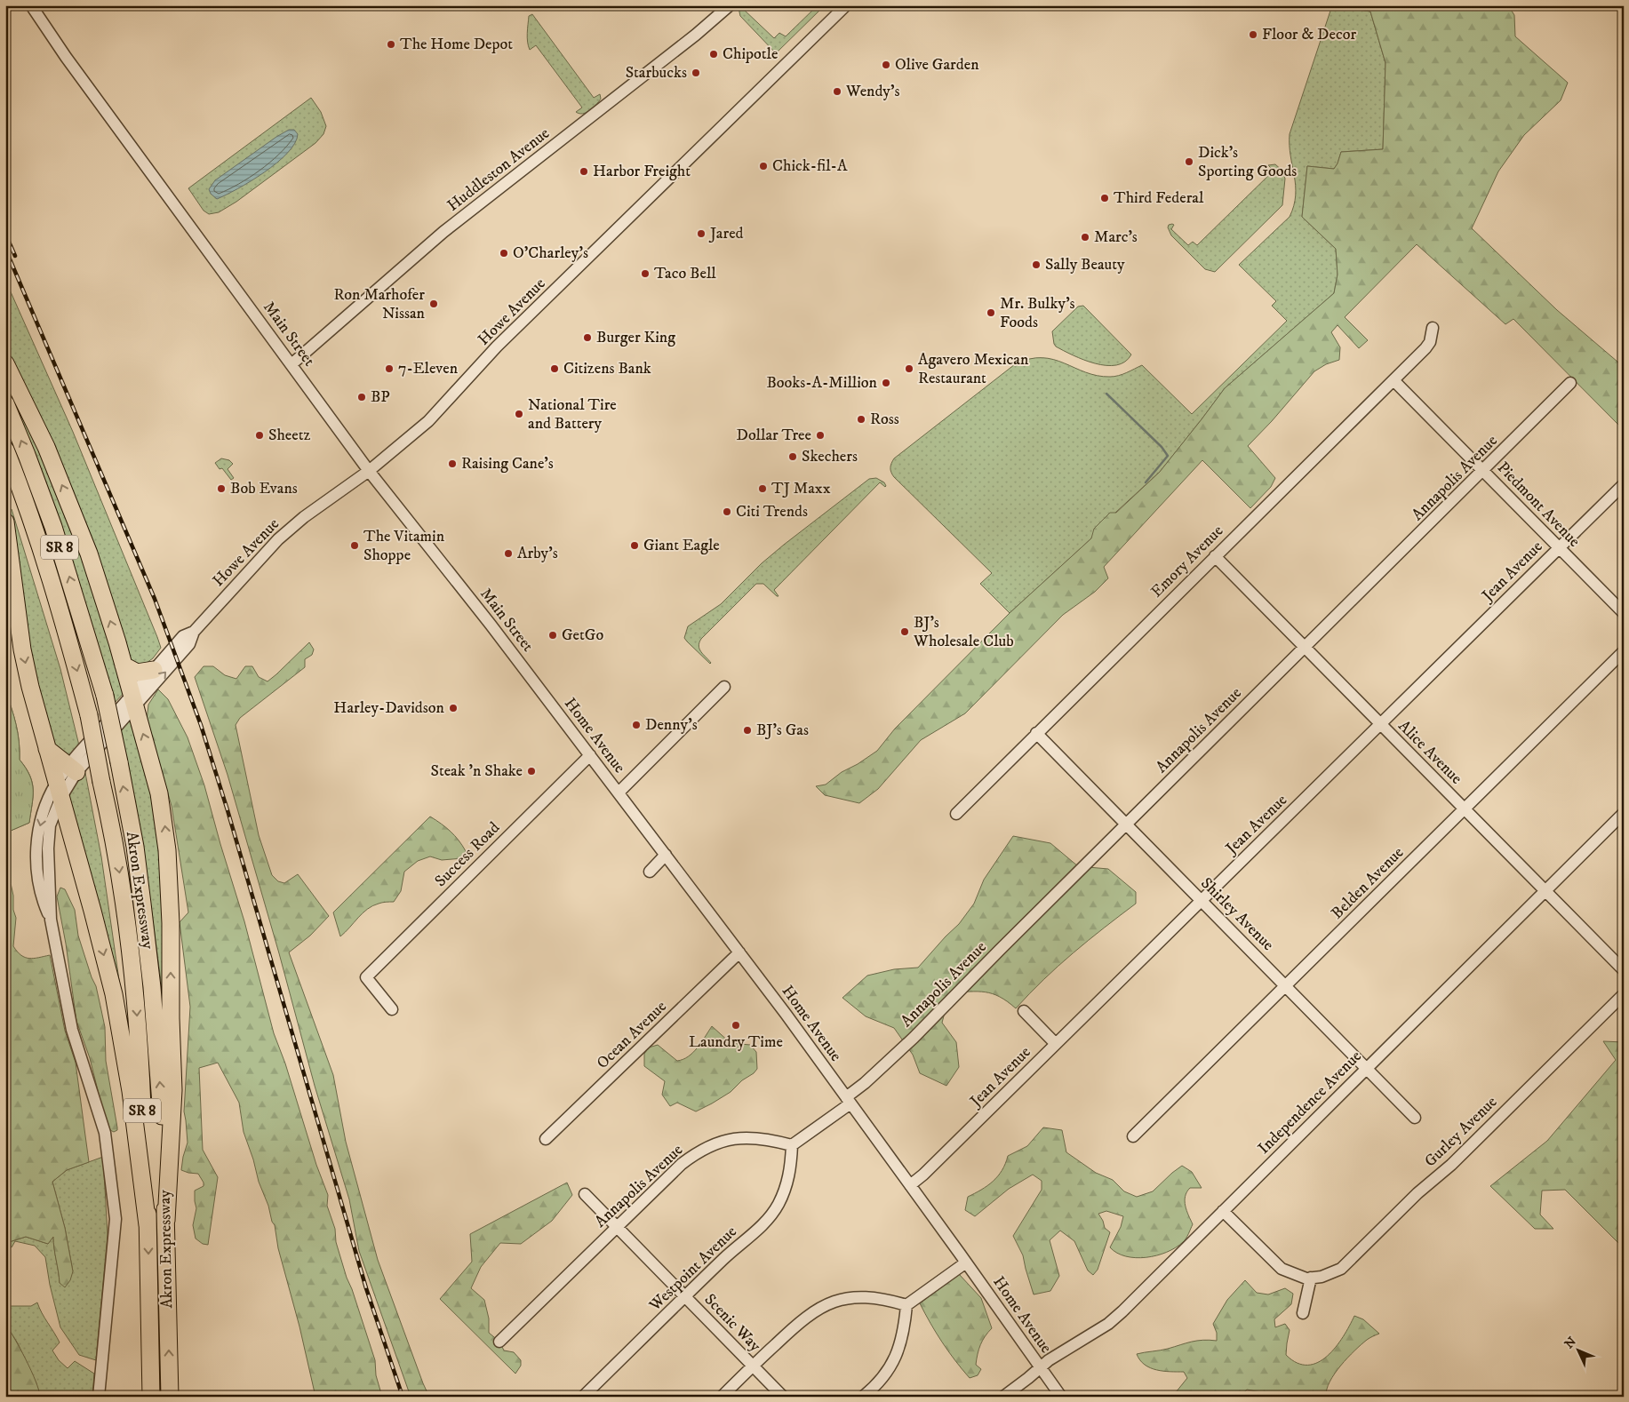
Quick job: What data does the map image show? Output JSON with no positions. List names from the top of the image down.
{
  "streets": {
    "highway": ["SR 8", "Akron Expressway"],
    "street": [
      "Huddleston Avenue",
      "Howe Avenue",
      "Main Street",
      "Annapolis Avenue",
      "Piedmont Avenue",
      "Emory Avenue",
      "Jean Avenue",
      "Home Avenue",
      "Alice Avenue",
      "Success Road",
      "Belden Avenue",
      "Shirley Avenue",
      "Ocean Avenue",
      "Independence Avenue",
      "Gurley Avenue",
      "Westpoint Avenue",
      "Scenic Way"
    ]
  },
  "crossings": [
    ["Huddleston Avenue", "Main Street"],
    ["Howe Avenue", "Main Street"],
    ["Main Street", "Home Avenue"],
    ["Annapolis Avenue", "Piedmont Avenue"],
    ["Annapolis Avenue", "Home Avenue"],
    ["Annapolis Avenue", "Alice Avenue"],
    ["Annapolis Avenue", "Shirley Avenue"],
    ["Annapolis Avenue", "Westpoint Avenue"],
    ["Annapolis Avenue", "Scenic Way"],
    ["Piedmont Avenue", "Emory Avenue"],
    ["Piedmont Avenue", "Jean Avenue"],
    ["Emory Avenue", "Alice Avenue"],
    ["Emory Avenue", "Shirley Avenue"],
    ["Jean Avenue", "Home Avenue"],
    ["Jean Avenue", "Alice Avenue"],
    ["Jean Avenue", "Shirley Avenue"],
    ["Home Avenue", "Success Road"],
    ["Home Avenue", "Ocean Avenue"],
    ["Home Avenue", "Independence Avenue"],
    ["Alice Avenue", "Belden Avenue"],
    ["Alice Avenue", "Independence Avenue"],
    ["Belden Avenue", "Shirley Avenue"],
    ["Shirley Avenue", "Independence Avenue"],
    ["Independence Avenue", "Gurley Avenue"],
    ["Westpoint Avenue", "Scenic Way"]
  ],
  "places": [
    "Floor & Decor",
    "The Home Depot",
    "Chipotle",
    "Olive Garden",
    "Starbucks",
    "Wendy's",
    "Dick's Sporting Goods",
    "Chick-fil-A",
    "Harbor Freight",
    "Third Federal",
    "Jared",
    "Marc's",
    "O'Charley's",
    "Sally Beauty",
    "Taco Bell",
    "Ron Marhofer Nissan",
    "Mr. Bulky's Foods",
    "Burger King",
    "7-Eleven",
    "Citizens Bank",
    "Agavero Mexican Restaurant",
    "Books-A-Million",
    "BP",
    "National Tire and Battery",
    "Ross",
    "Sheetz",
    "Dollar Tree",
    "Skechers",
    "Raising Cane's",
    "Bob Evans",
    "TJ Maxx",
    "Citi Trends",
    "The Vitamin Shoppe",
    "Giant Eagle",
    "Arby's",
    "BJ's Wholesale Club",
    "GetGo",
    "Harley-Davidson",
    "Denny's",
    "BJ’s Gas",
    "Steak 'n Shake",
    "Laundry Time"
  ],
  "north": "top left"
}
